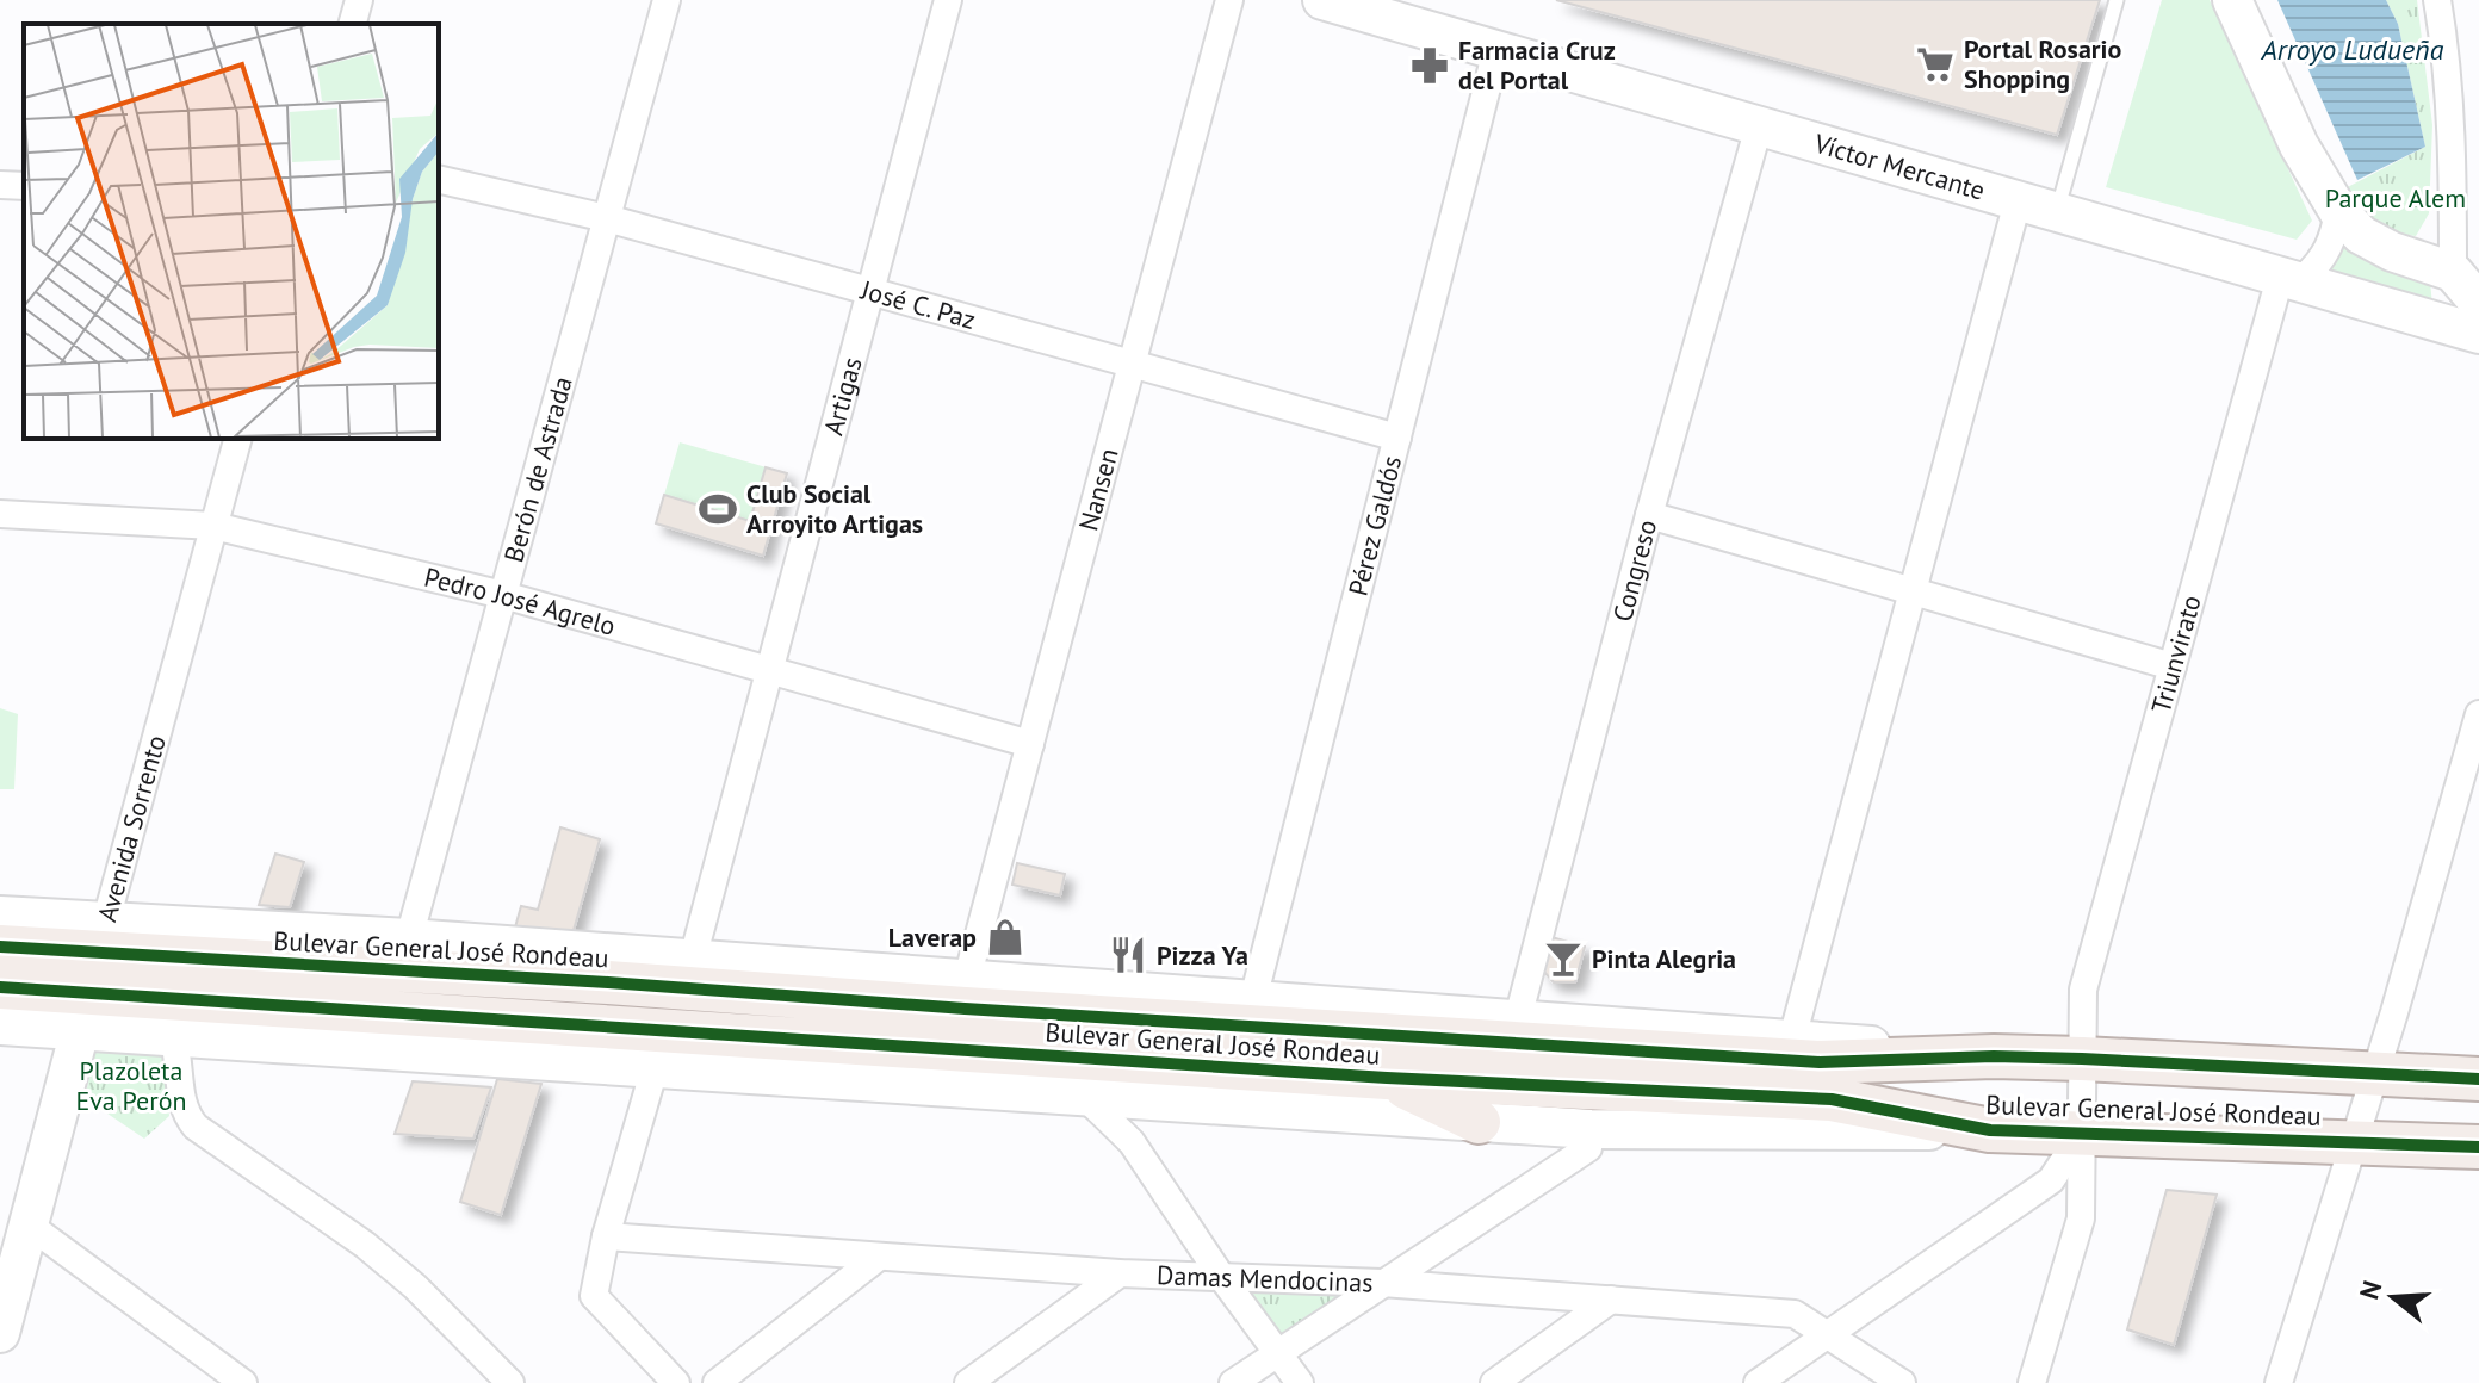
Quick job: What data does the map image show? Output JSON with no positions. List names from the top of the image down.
{
  "streets": {
    "main road": ["Víctor Mercante", "Avenida Sorrento", "Bulevar General José Rondeau"],
    "street": [
      "José C. Paz",
      "Artigas",
      "Berón de Astrada",
      "Nansen",
      "Pérez Galdós",
      "Congreso",
      "Pedro José Agrelo",
      "Triunvirato",
      "Damas Mendocinas"
    ]
  },
  "crossings": [
    ["Víctor Mercante", "Pérez Galdós"],
    ["Víctor Mercante", "Congreso"],
    ["Víctor Mercante", "Triunvirato"],
    ["José C. Paz", "Artigas"],
    ["José C. Paz", "Berón de Astrada"],
    ["José C. Paz", "Nansen"],
    ["José C. Paz", "Pérez Galdós"],
    ["Artigas", "Pedro José Agrelo"],
    ["Artigas", "Bulevar General José Rondeau"],
    ["Berón de Astrada", "Pedro José Agrelo"],
    ["Berón de Astrada", "Bulevar General José Rondeau"],
    ["Nansen", "Pedro José Agrelo"],
    ["Nansen", "Bulevar General José Rondeau"],
    ["Pérez Galdós", "Bulevar General José Rondeau"],
    ["Congreso", "Bulevar General José Rondeau"],
    ["Pedro José Agrelo", "Avenida Sorrento"],
    ["Triunvirato", "Bulevar General José Rondeau"],
    ["Avenida Sorrento", "Bulevar General José Rondeau"]
  ],
  "water": ["Arroyo Ludueña"],
  "parks": ["Parque Alem", "Plazoleta Eva Perón"],
  "places": {
    "supermarket": ["Portal Rosario Shopping"],
    "pharmacy": ["Farmacia Cruz del Portal"],
    "sports": ["Club Social Arroyito Artigas"],
    "shop": ["Laverap"],
    "restaurant": ["Pizza Ya"],
    "bar": ["Pinta Alegria"]
  },
  "north": "left"
}
